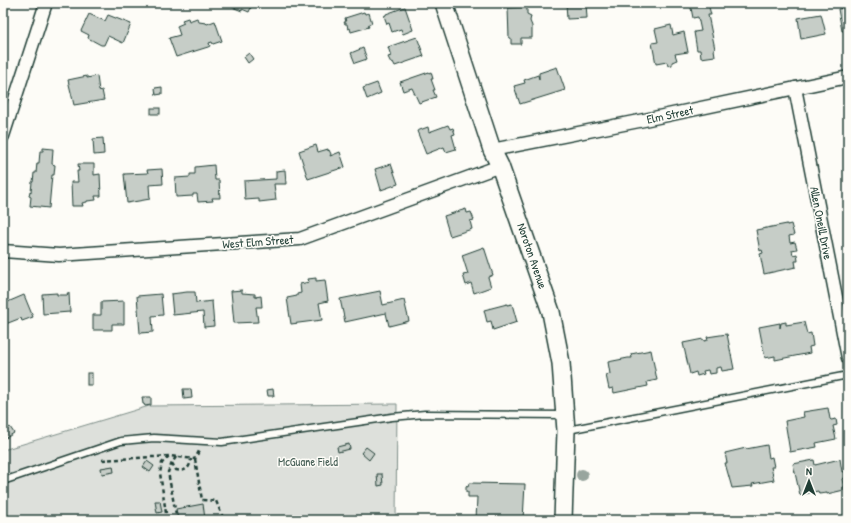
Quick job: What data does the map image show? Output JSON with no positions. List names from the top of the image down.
{
  "streets": {
    "main road": ["Noroton Avenue"],
    "street": ["Elm Street", "Allen Oneill Drive", "West Elm Street"]
  },
  "crossings": [
    ["Elm Street", "Allen Oneill Drive"],
    ["Elm Street", "Noroton Avenue"],
    ["West Elm Street", "Noroton Avenue"]
  ],
  "parks": ["McGuane Field"],
  "north": "top"
}
